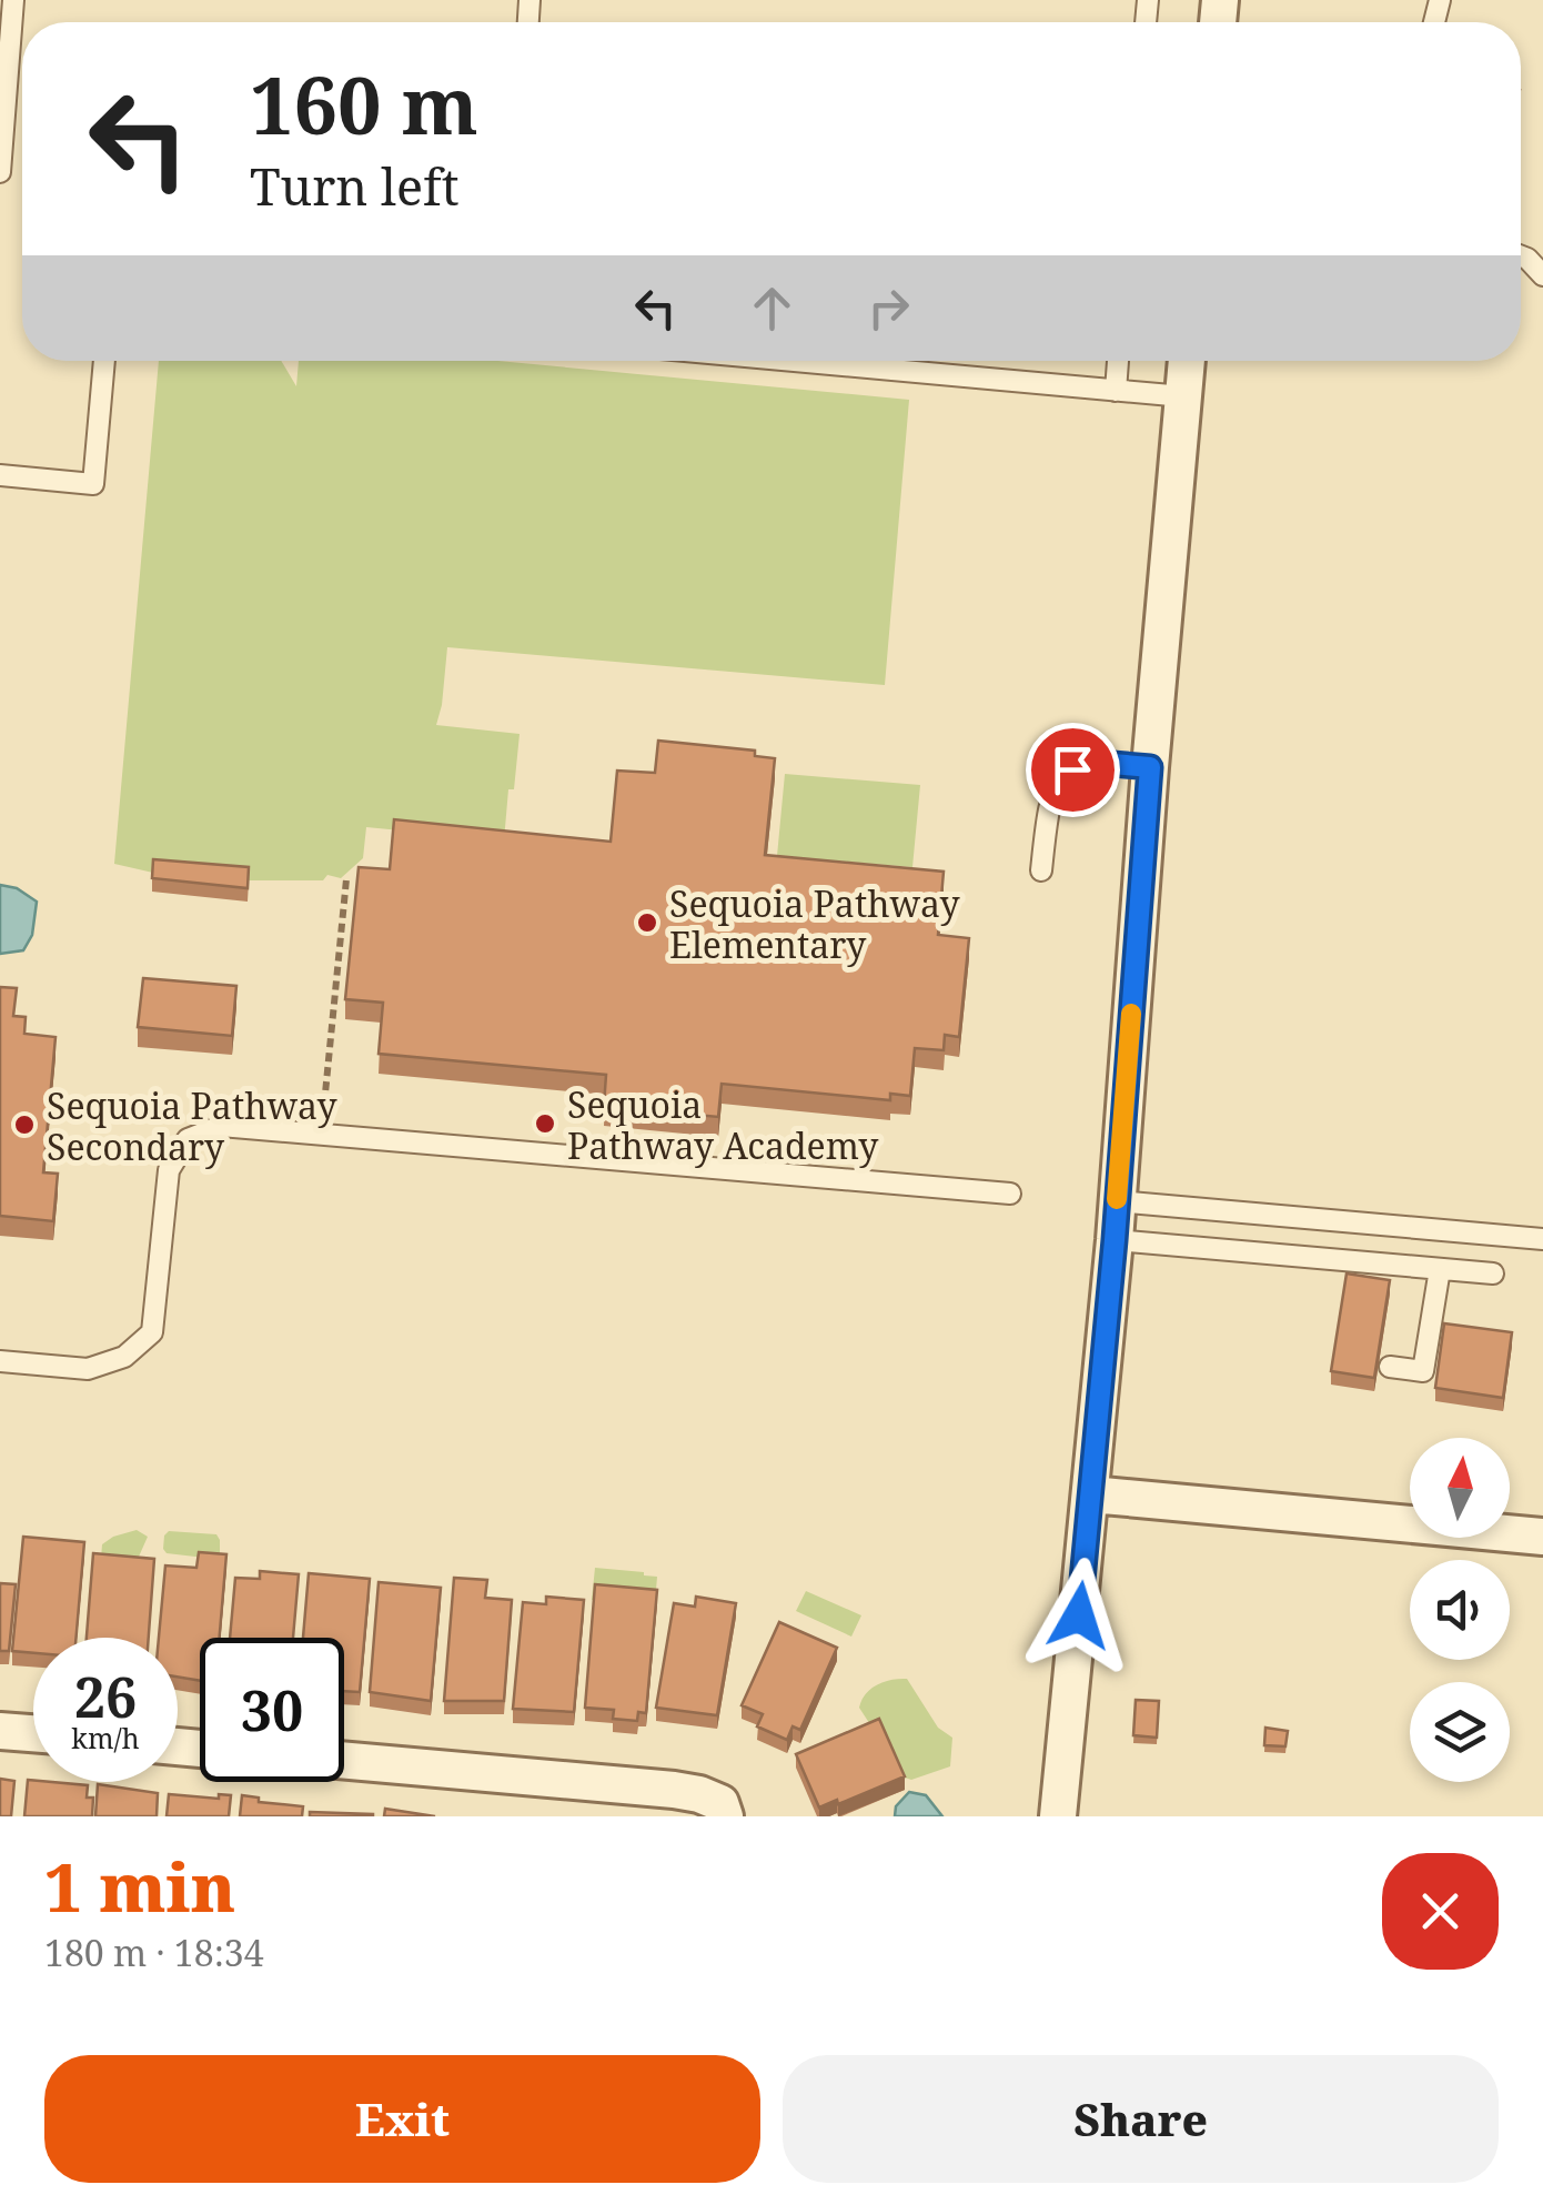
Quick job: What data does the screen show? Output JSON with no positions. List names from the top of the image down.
{
  "places": ["Sequoia Pathway Elementary", "Sequoia Pathway Academy", "Sequoia Pathway Secondary"],
  "north": "top",
  "page": {
    "turn": ["160 m", "Turn left"],
    "speed": "26 km/h",
    "limit": "30",
    "heading": ["1 min", "180 m · 18:34"],
    "buttons": ["Exit", "Share"]
  }
}
